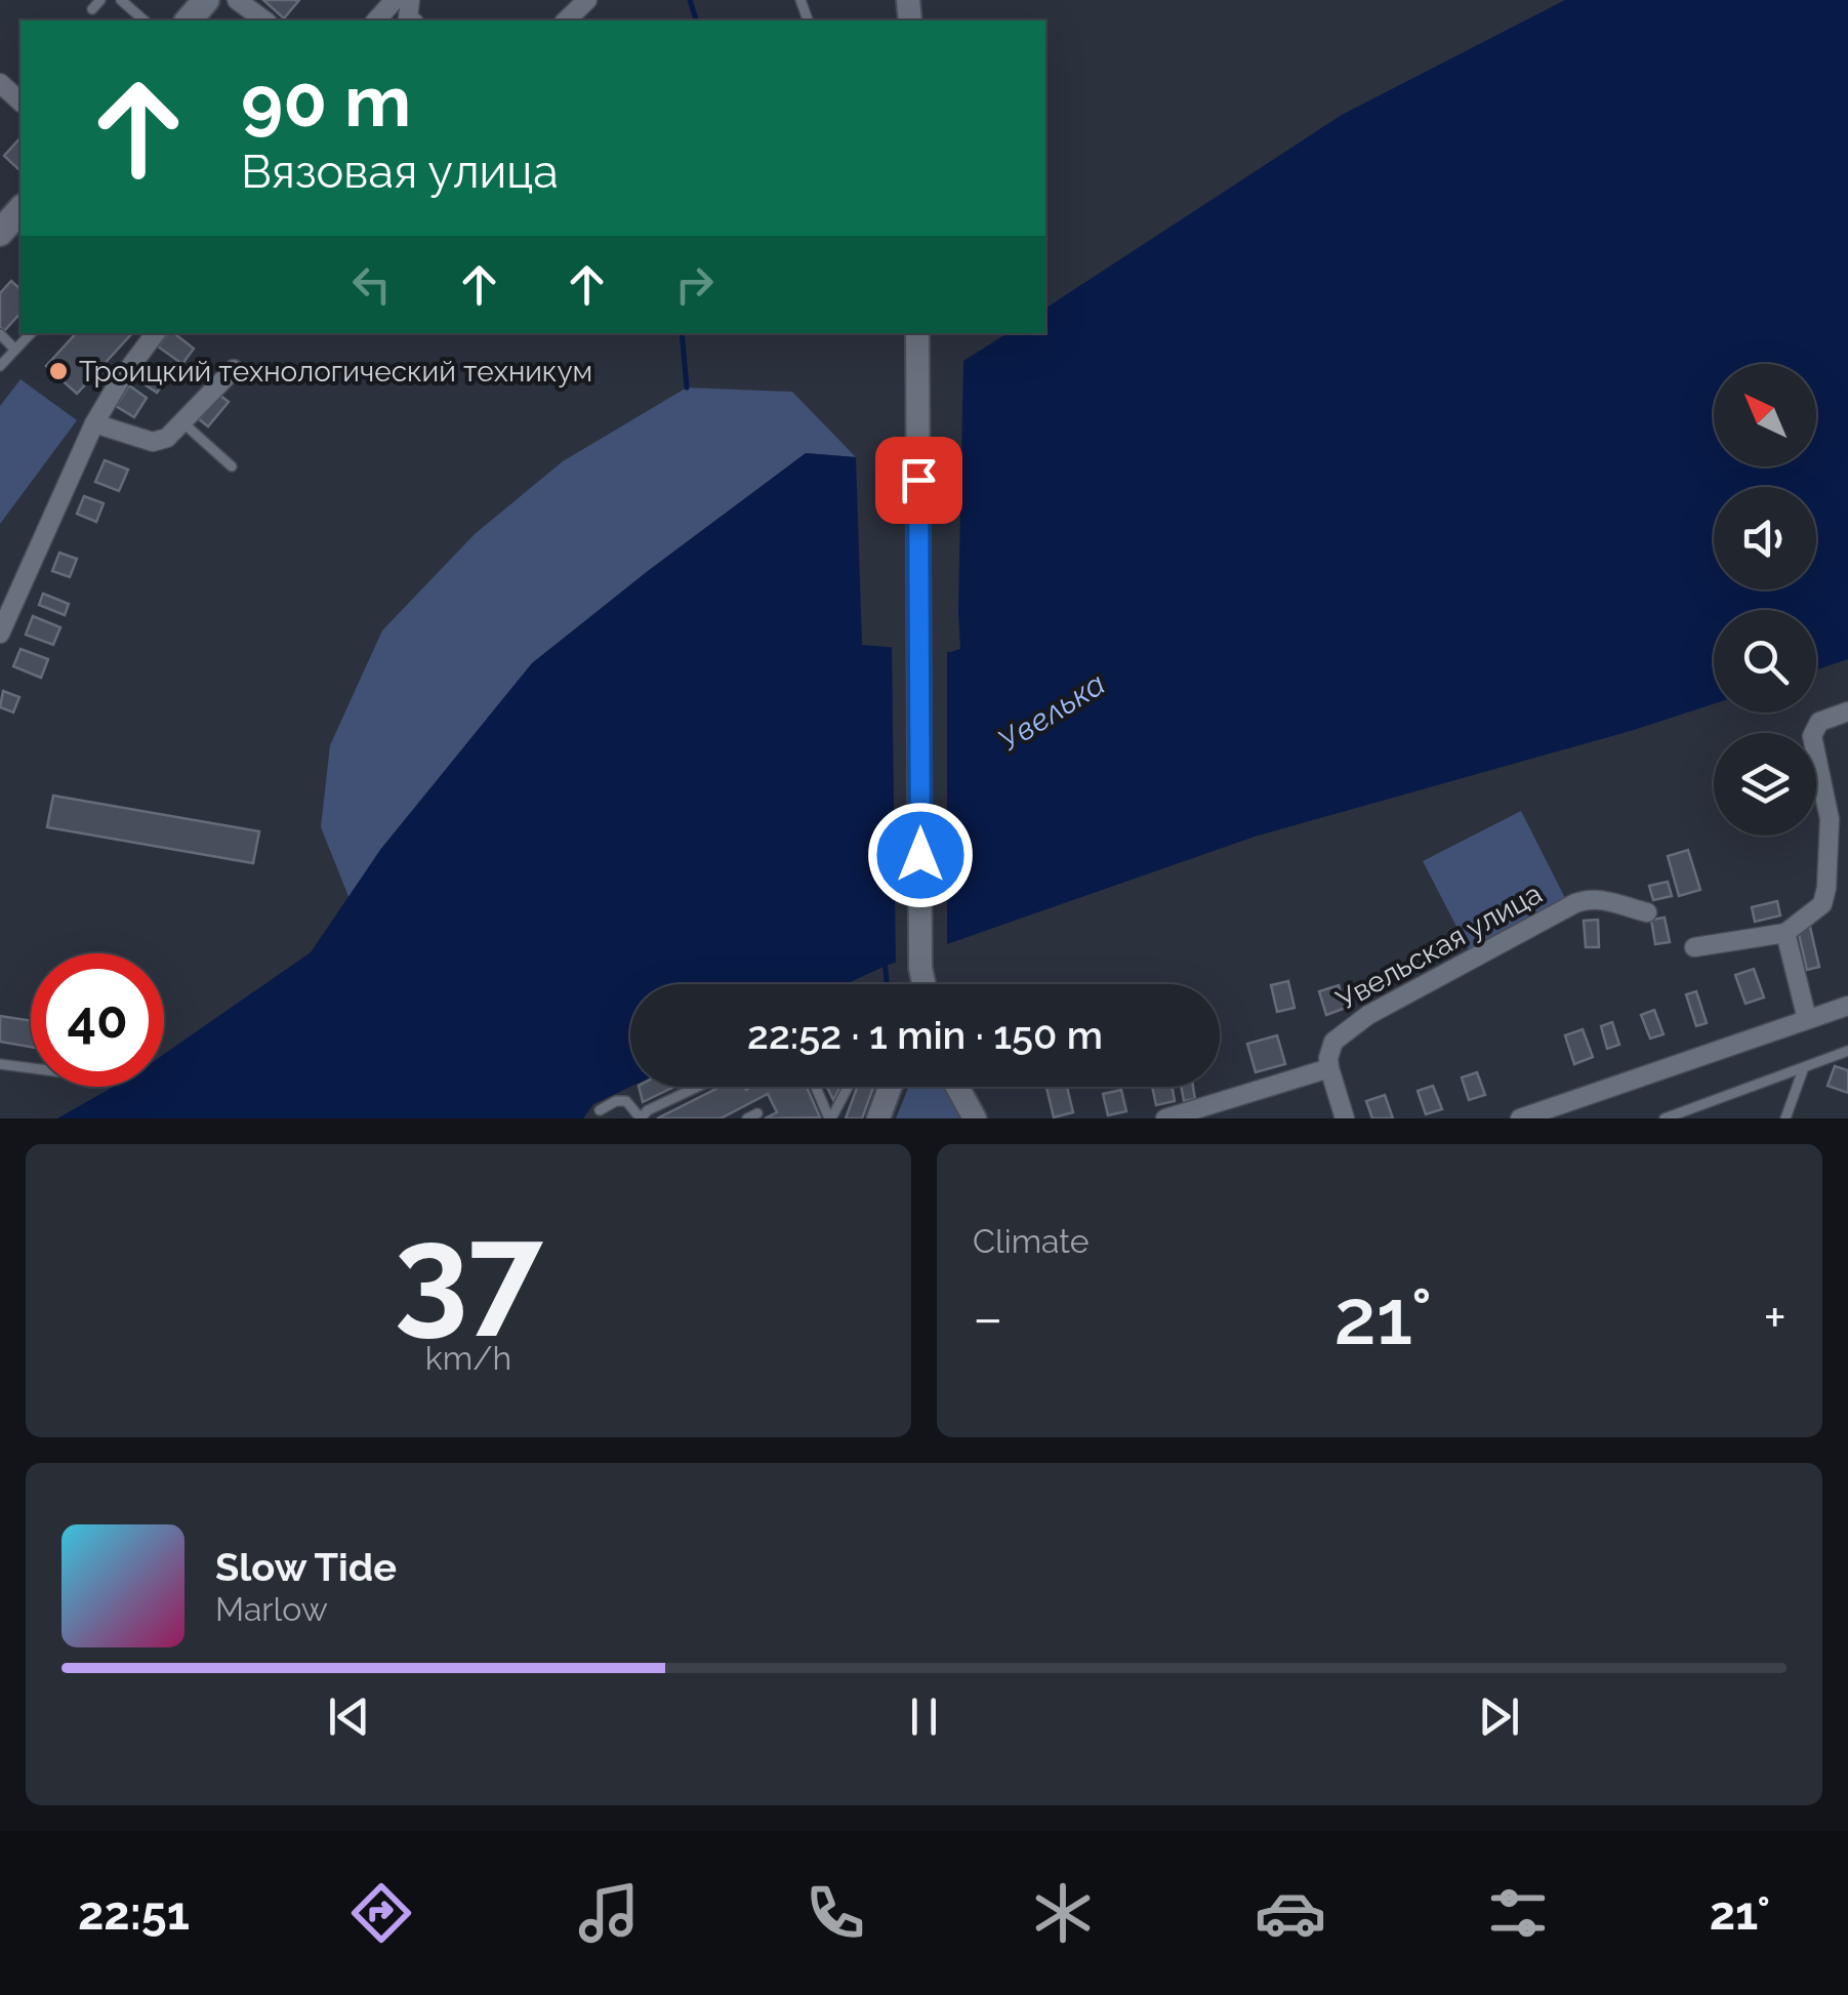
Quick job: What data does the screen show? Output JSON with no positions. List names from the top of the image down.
{
  "streets": {
    "street": ["Увельская улица"]
  },
  "water": ["Увелька"],
  "places": ["Троицкий технологический техникум"],
  "north": "top left",
  "page": {
    "turn": ["90 m", "Вязовая улица"],
    "limit": "40",
    "trip": "22:52 · 1 min · 150 m",
    "tile": [
      ["37", "km/h"],
      "Climate"
    ],
    "heat": ["−", "21°", "+"],
    "song": ["Slow Tide", "Marlow"],
    "tabs": ["22:51", "21°"]
  }
}
